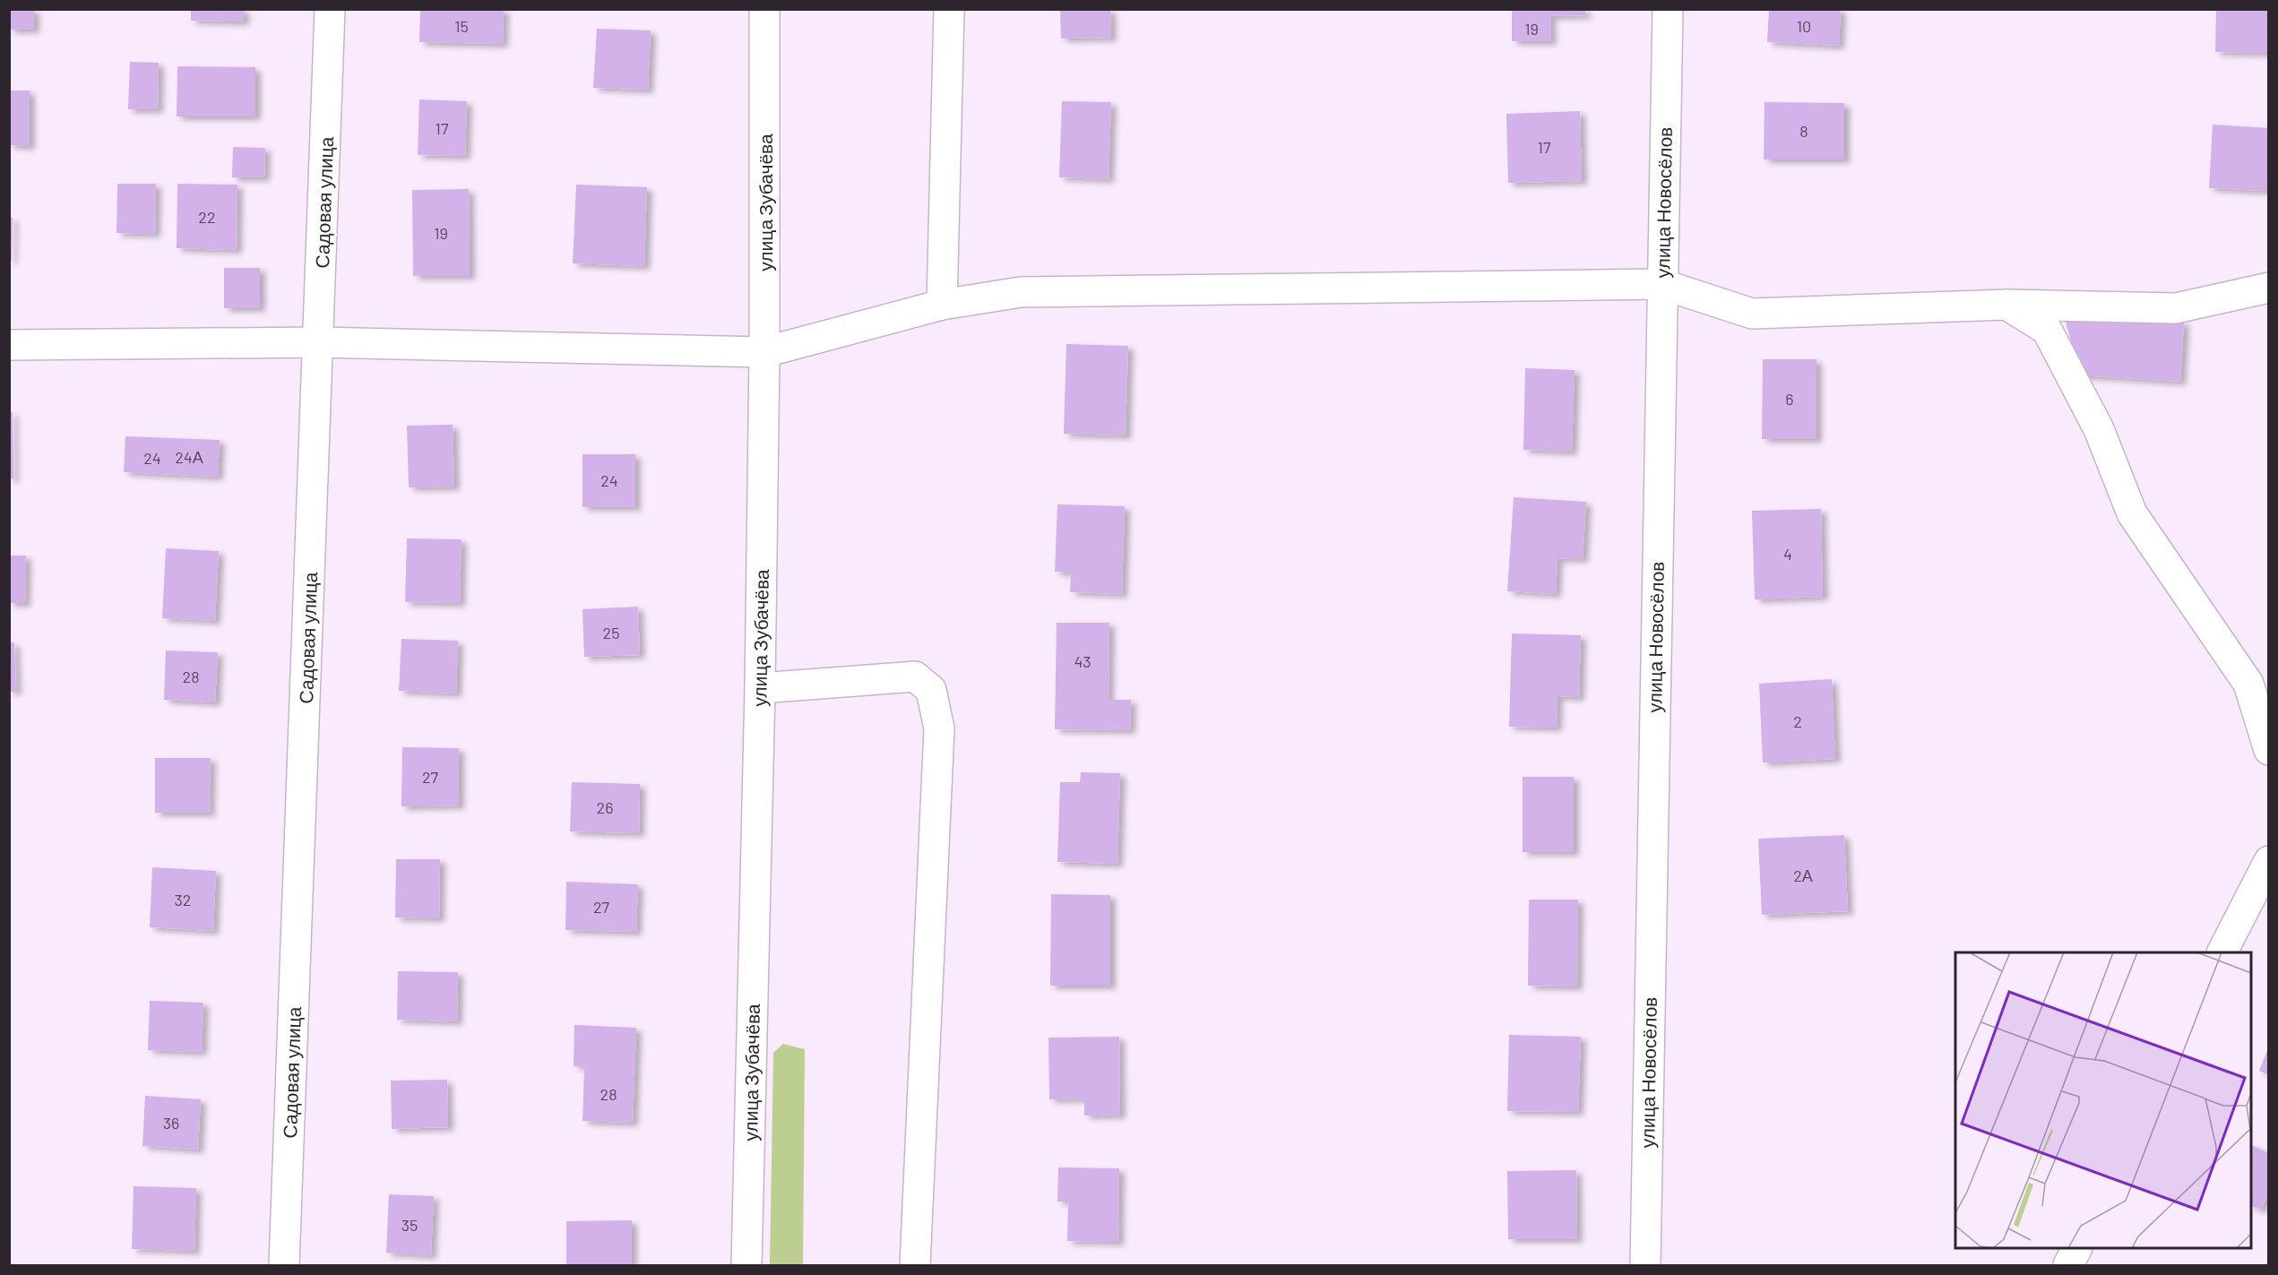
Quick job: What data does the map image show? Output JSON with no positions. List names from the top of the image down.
{
  "streets": {
    "street": ["Садовая улица", "улица Зубачёва", "улица Новосёлов"]
  },
  "house_numbers": [
    "15",
    "10",
    "19",
    "17",
    "8",
    "17",
    "22",
    "19",
    "6",
    "24А",
    "24",
    "24",
    "4",
    "25",
    "43",
    "28",
    "2",
    "27",
    "26",
    "2А",
    "32",
    "27",
    "28",
    "36",
    "35"
  ]
}
